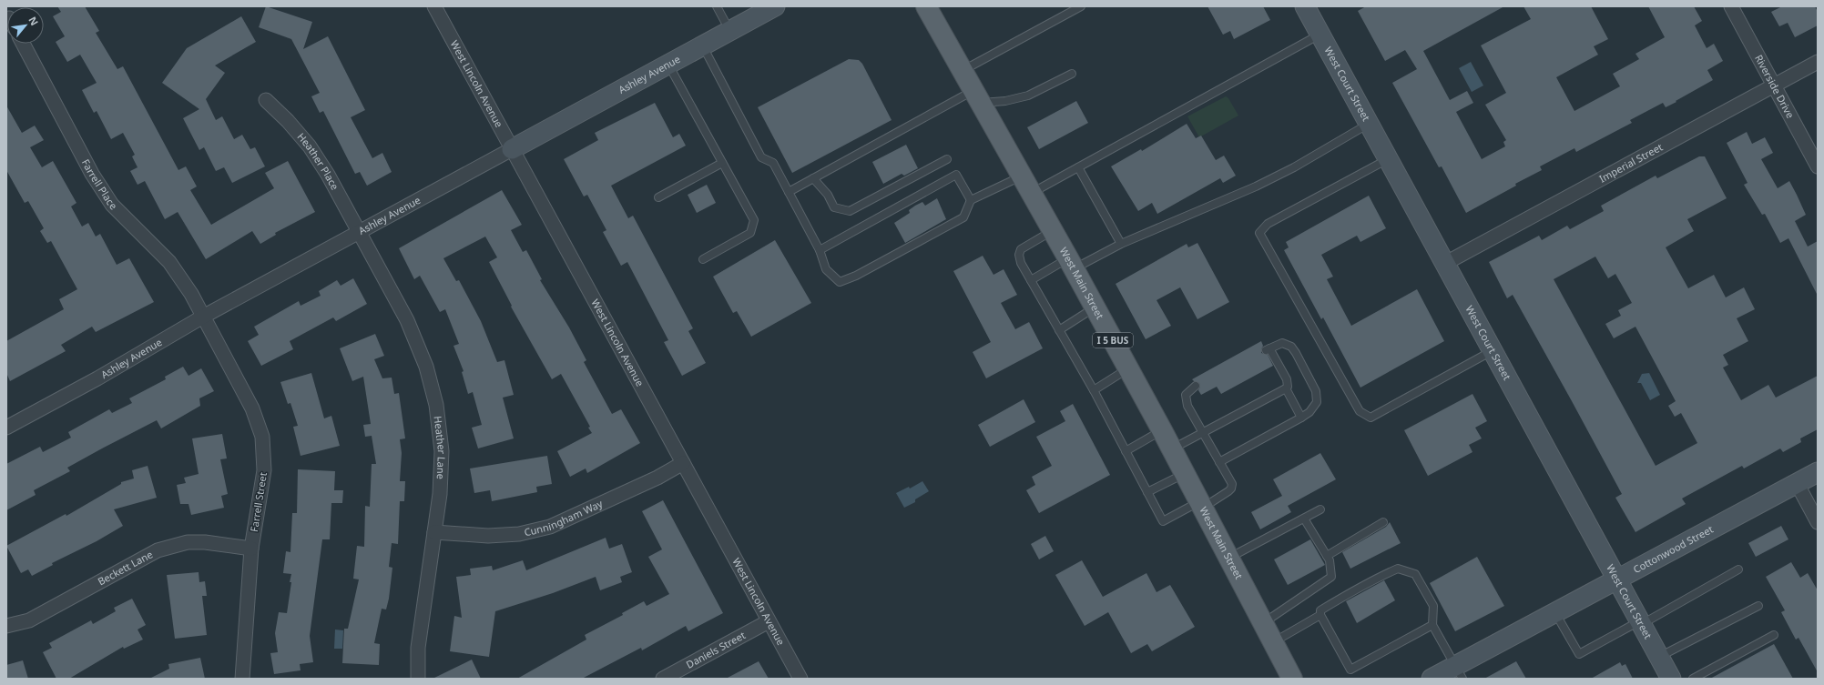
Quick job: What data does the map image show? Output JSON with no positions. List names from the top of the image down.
{
  "streets": {
    "main road": ["West Main Street", "I 5 BUS"],
    "street": [
      "Ashley Avenue",
      "West Lincoln Avenue",
      "West Court Street",
      "Riverside Drive",
      "Heather Place",
      "Imperial Street",
      "Farrell Place",
      "Heather Lane",
      "Farrell Street",
      "Cunningham Way",
      "Cottonwood Street",
      "Beckett Lane",
      "Daniels Street"
    ]
  },
  "crossings": [
    ["Ashley Avenue", "West Lincoln Avenue"],
    ["Ashley Avenue", "Heather Place"],
    ["Ashley Avenue", "Farrell Place"],
    ["Ashley Avenue", "Heather Lane"],
    ["Ashley Avenue", "Farrell Street"],
    ["West Lincoln Avenue", "Cunningham Way"],
    ["West Lincoln Avenue", "Daniels Street"],
    ["West Court Street", "Imperial Street"],
    ["West Court Street", "Cottonwood Street"],
    ["Riverside Drive", "Imperial Street"],
    ["Heather Place", "Heather Lane"],
    ["Farrell Place", "Farrell Street"],
    ["Heather Lane", "Cunningham Way"],
    ["Farrell Street", "Beckett Lane"]
  ],
  "north": "top right"
}
